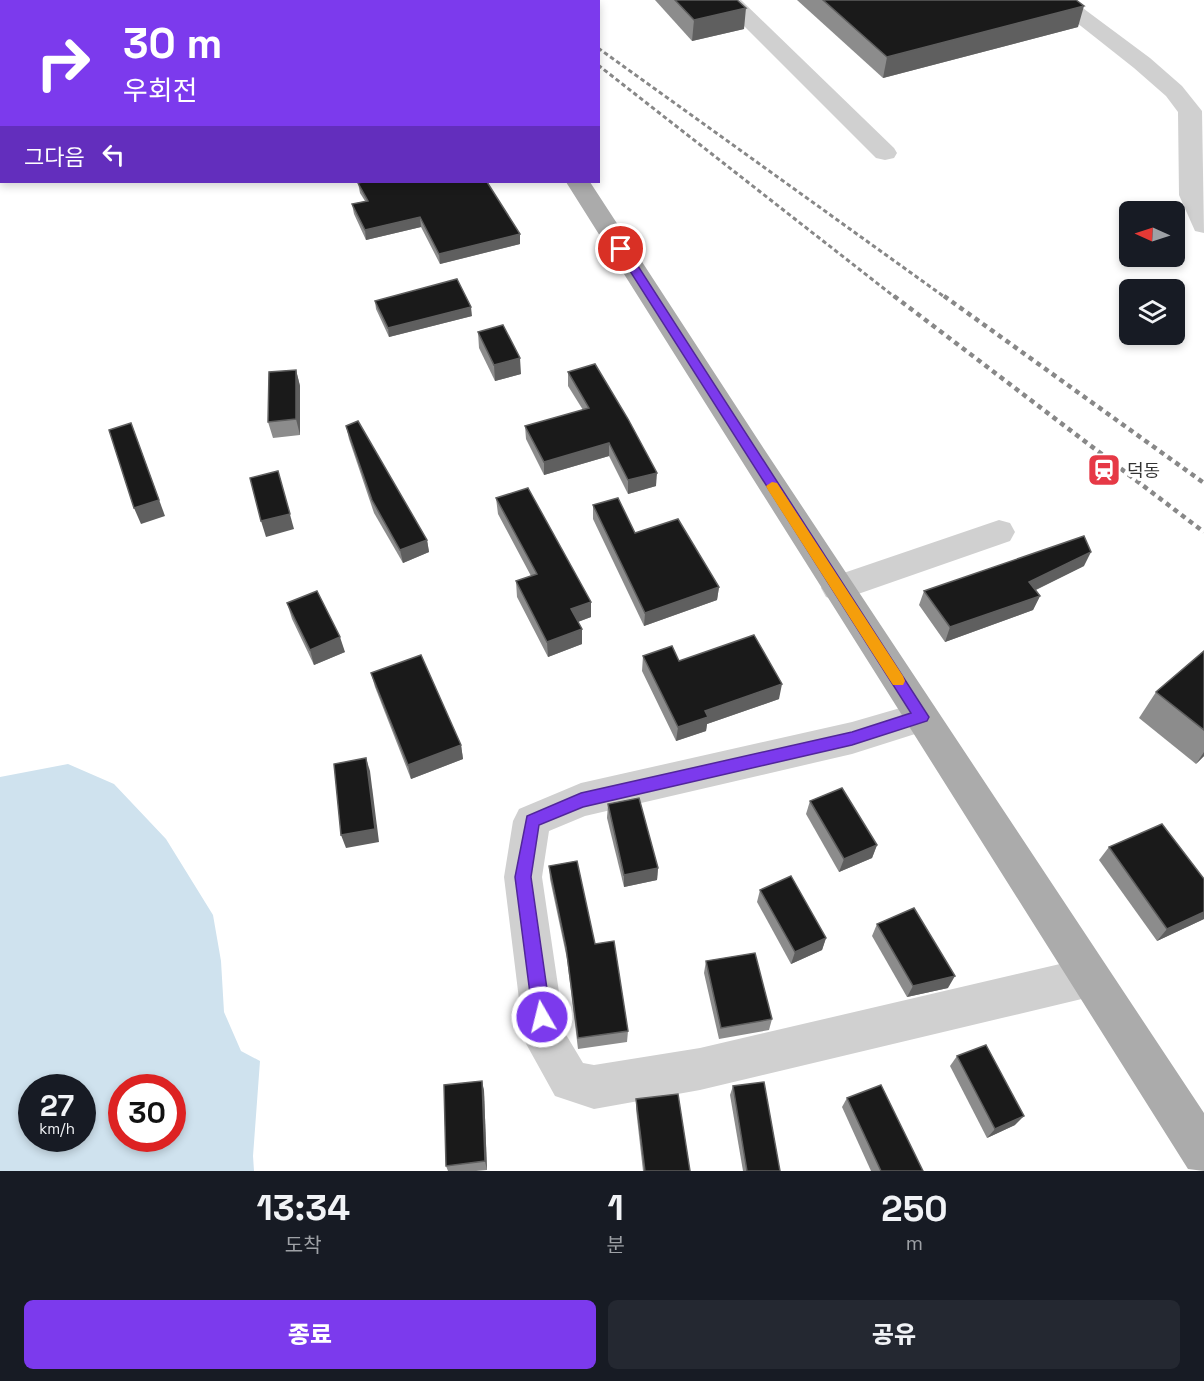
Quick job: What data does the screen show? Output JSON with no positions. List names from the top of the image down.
{
  "places": {
    "station": ["덕동"]
  },
  "north": "left",
  "page": {
    "turn": ["30 m", "우회전"],
    "then": "그다음",
    "speed": "27 km/h",
    "limit": "30",
    "eta": [
      "13:34",
      "도착",
      "1",
      "분",
      "250",
      "m"
    ],
    "buttons": ["종료", "공유"]
  }
}
